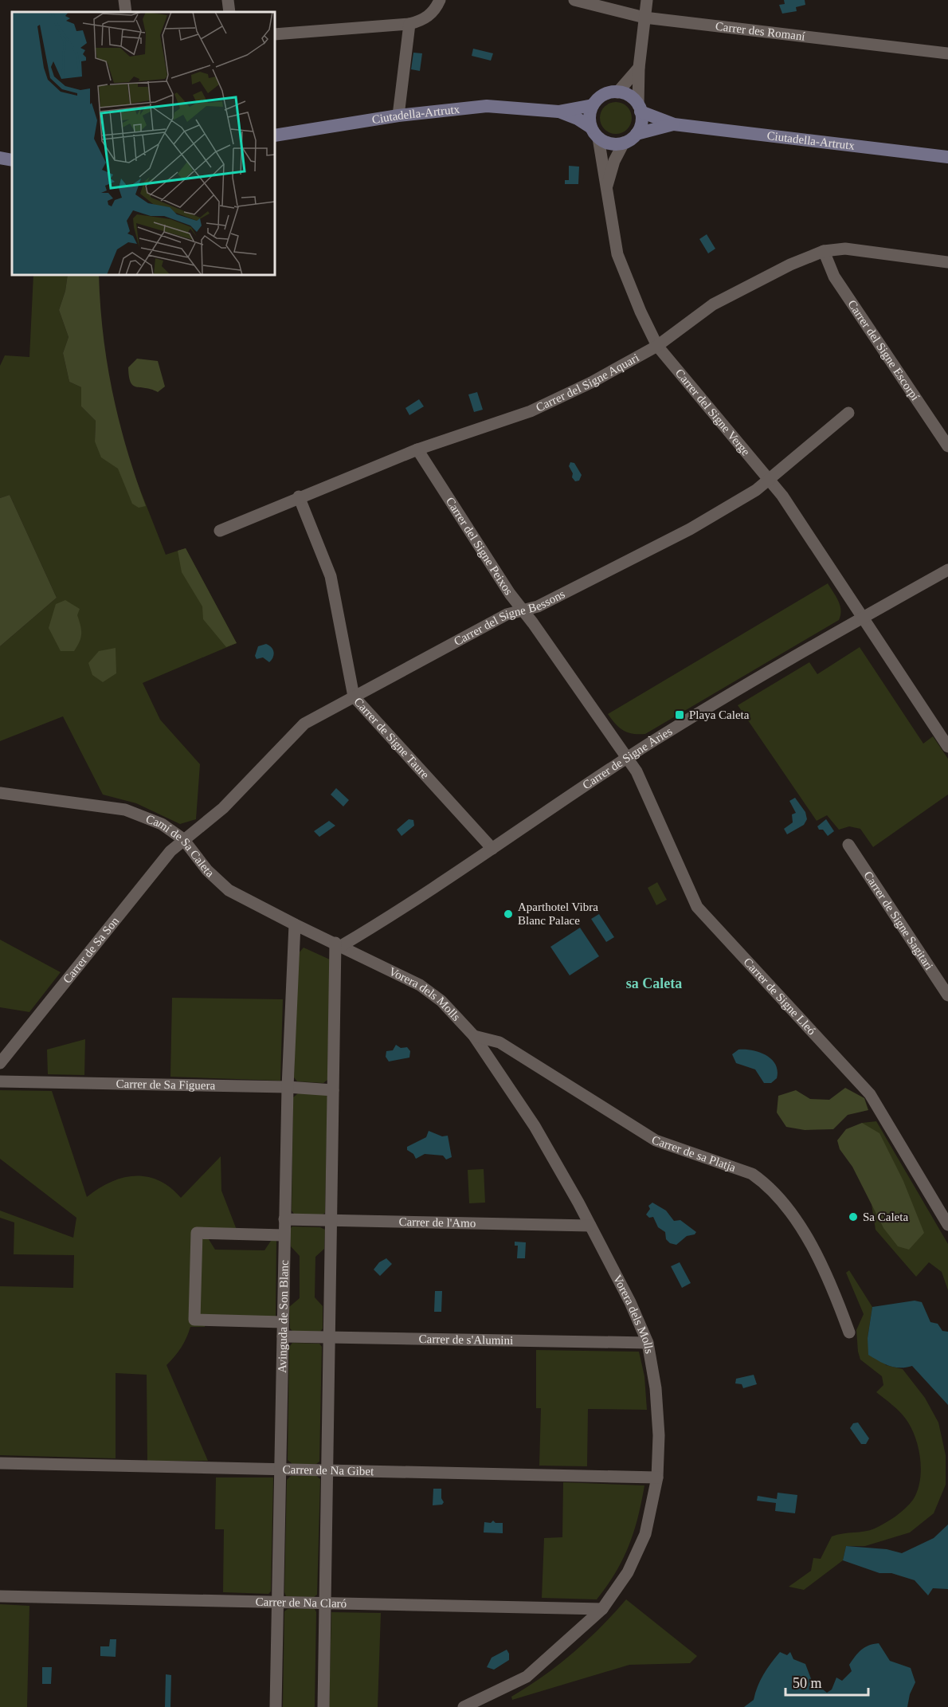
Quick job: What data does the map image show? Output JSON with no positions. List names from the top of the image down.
{
  "streets": {
    "main road": ["Ciutadella-Artrutx"],
    "street": [
      "Carrer des Romaní",
      "Carrer del Signe Escorpí",
      "Carrer del Signe Aquari",
      "Carrer del Signe Verge",
      "Carrer del Signe Peixos",
      "Carrer del Signe Bessons",
      "Carrer de Signe Taure",
      "Carrer de Signe Àries",
      "Camí de Sa Caleta",
      "Carrer de Signe Sagitari",
      "Carrer de Sa Son",
      "Vorera dels Molls",
      "Carrer de Signe Lleó",
      "Carrer de Sa Figuera",
      "Carrer de sa Platja",
      "Carrer de l'Amo",
      "Avinguda de Son Blanc",
      "Carrer de s'Alumini",
      "Carrer de Na Gibet",
      "Carrer de Na Claró"
    ]
  },
  "crossings": [
    ["Carrer del Signe Escorpí", "Carrer del Signe Aquari"],
    ["Carrer del Signe Aquari", "Carrer del Signe Verge"],
    ["Carrer del Signe Aquari", "Carrer del Signe Peixos"],
    ["Carrer del Signe Aquari", "Carrer de Signe Taure"],
    ["Carrer del Signe Verge", "Carrer del Signe Bessons"],
    ["Carrer del Signe Verge", "Carrer de Signe Àries"],
    ["Carrer del Signe Peixos", "Carrer del Signe Bessons"],
    ["Carrer del Signe Peixos", "Carrer de Signe Àries"],
    ["Carrer del Signe Peixos", "Carrer de Signe Lleó"],
    ["Carrer del Signe Bessons", "Carrer de Signe Taure"],
    ["Carrer del Signe Bessons", "Camí de Sa Caleta"],
    ["Carrer del Signe Bessons", "Carrer de Sa Son"],
    ["Carrer de Signe Taure", "Carrer de Signe Àries"],
    ["Carrer de Signe Àries", "Camí de Sa Caleta"],
    ["Carrer de Signe Àries", "Vorera dels Molls"],
    ["Carrer de Signe Àries", "Carrer de Signe Lleó"],
    ["Camí de Sa Caleta", "Carrer de Sa Son"],
    ["Camí de Sa Caleta", "Vorera dels Molls"],
    ["Camí de Sa Caleta", "Avinguda de Son Blanc"],
    ["Vorera dels Molls", "Carrer de sa Platja"],
    ["Vorera dels Molls", "Carrer de l'Amo"],
    ["Vorera dels Molls", "Carrer de s'Alumini"],
    ["Vorera dels Molls", "Carrer de Na Gibet"],
    ["Vorera dels Molls", "Carrer de Na Claró"],
    ["Carrer de Sa Figuera", "Avinguda de Son Blanc"],
    ["Carrer de l'Amo", "Avinguda de Son Blanc"],
    ["Avinguda de Son Blanc", "Carrer de s'Alumini"],
    ["Avinguda de Son Blanc", "Carrer de Na Gibet"],
    ["Avinguda de Son Blanc", "Carrer de Na Claró"]
  ],
  "districts": ["sa Caleta"],
  "places": {
    "transit": ["Playa Caleta"],
    "other": ["Aparthotel Vibra Blanc Palace", "Sa Caleta"]
  },
  "scale_bar": "50 m"
}
